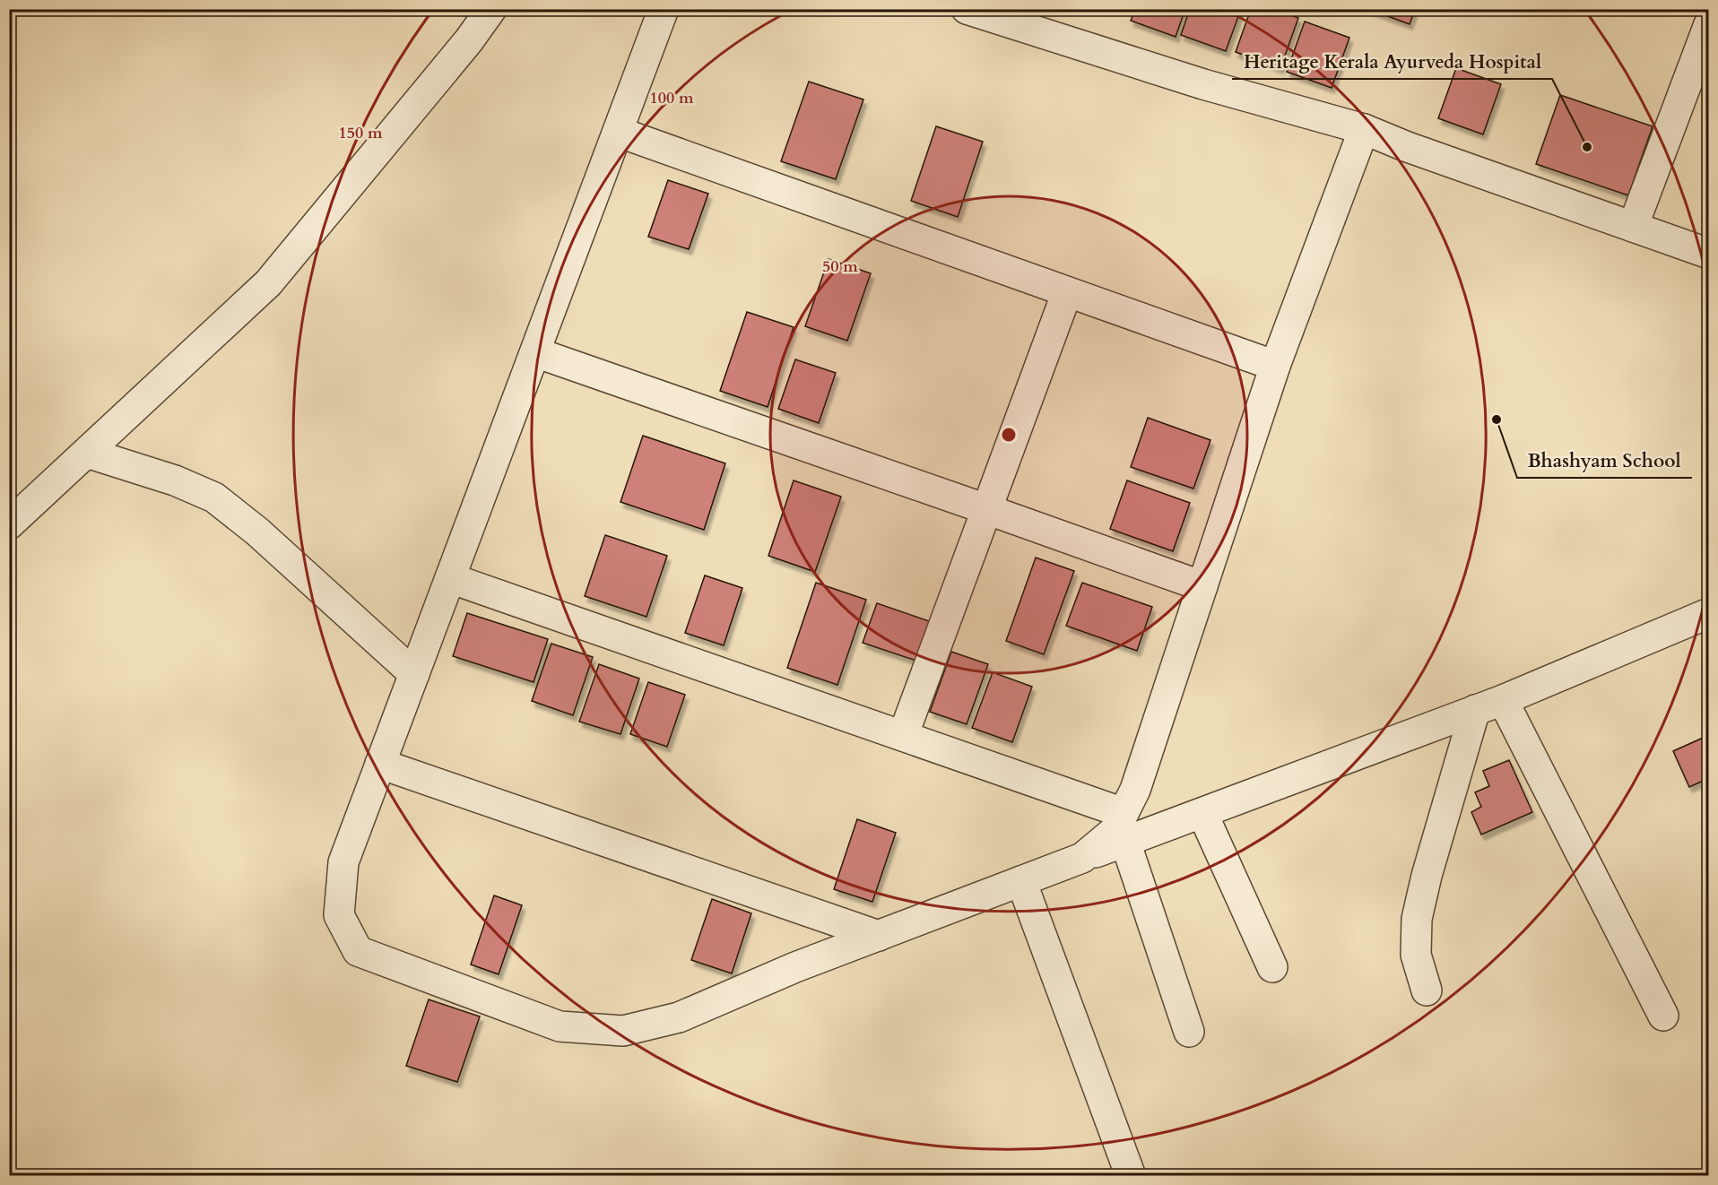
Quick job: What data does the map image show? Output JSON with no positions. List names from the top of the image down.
{
  "places": ["Heritage Kerala Ayurveda Hospital", "Bhashyam School"],
  "rings": ["100 m", "150 m", "50 m"]
}
